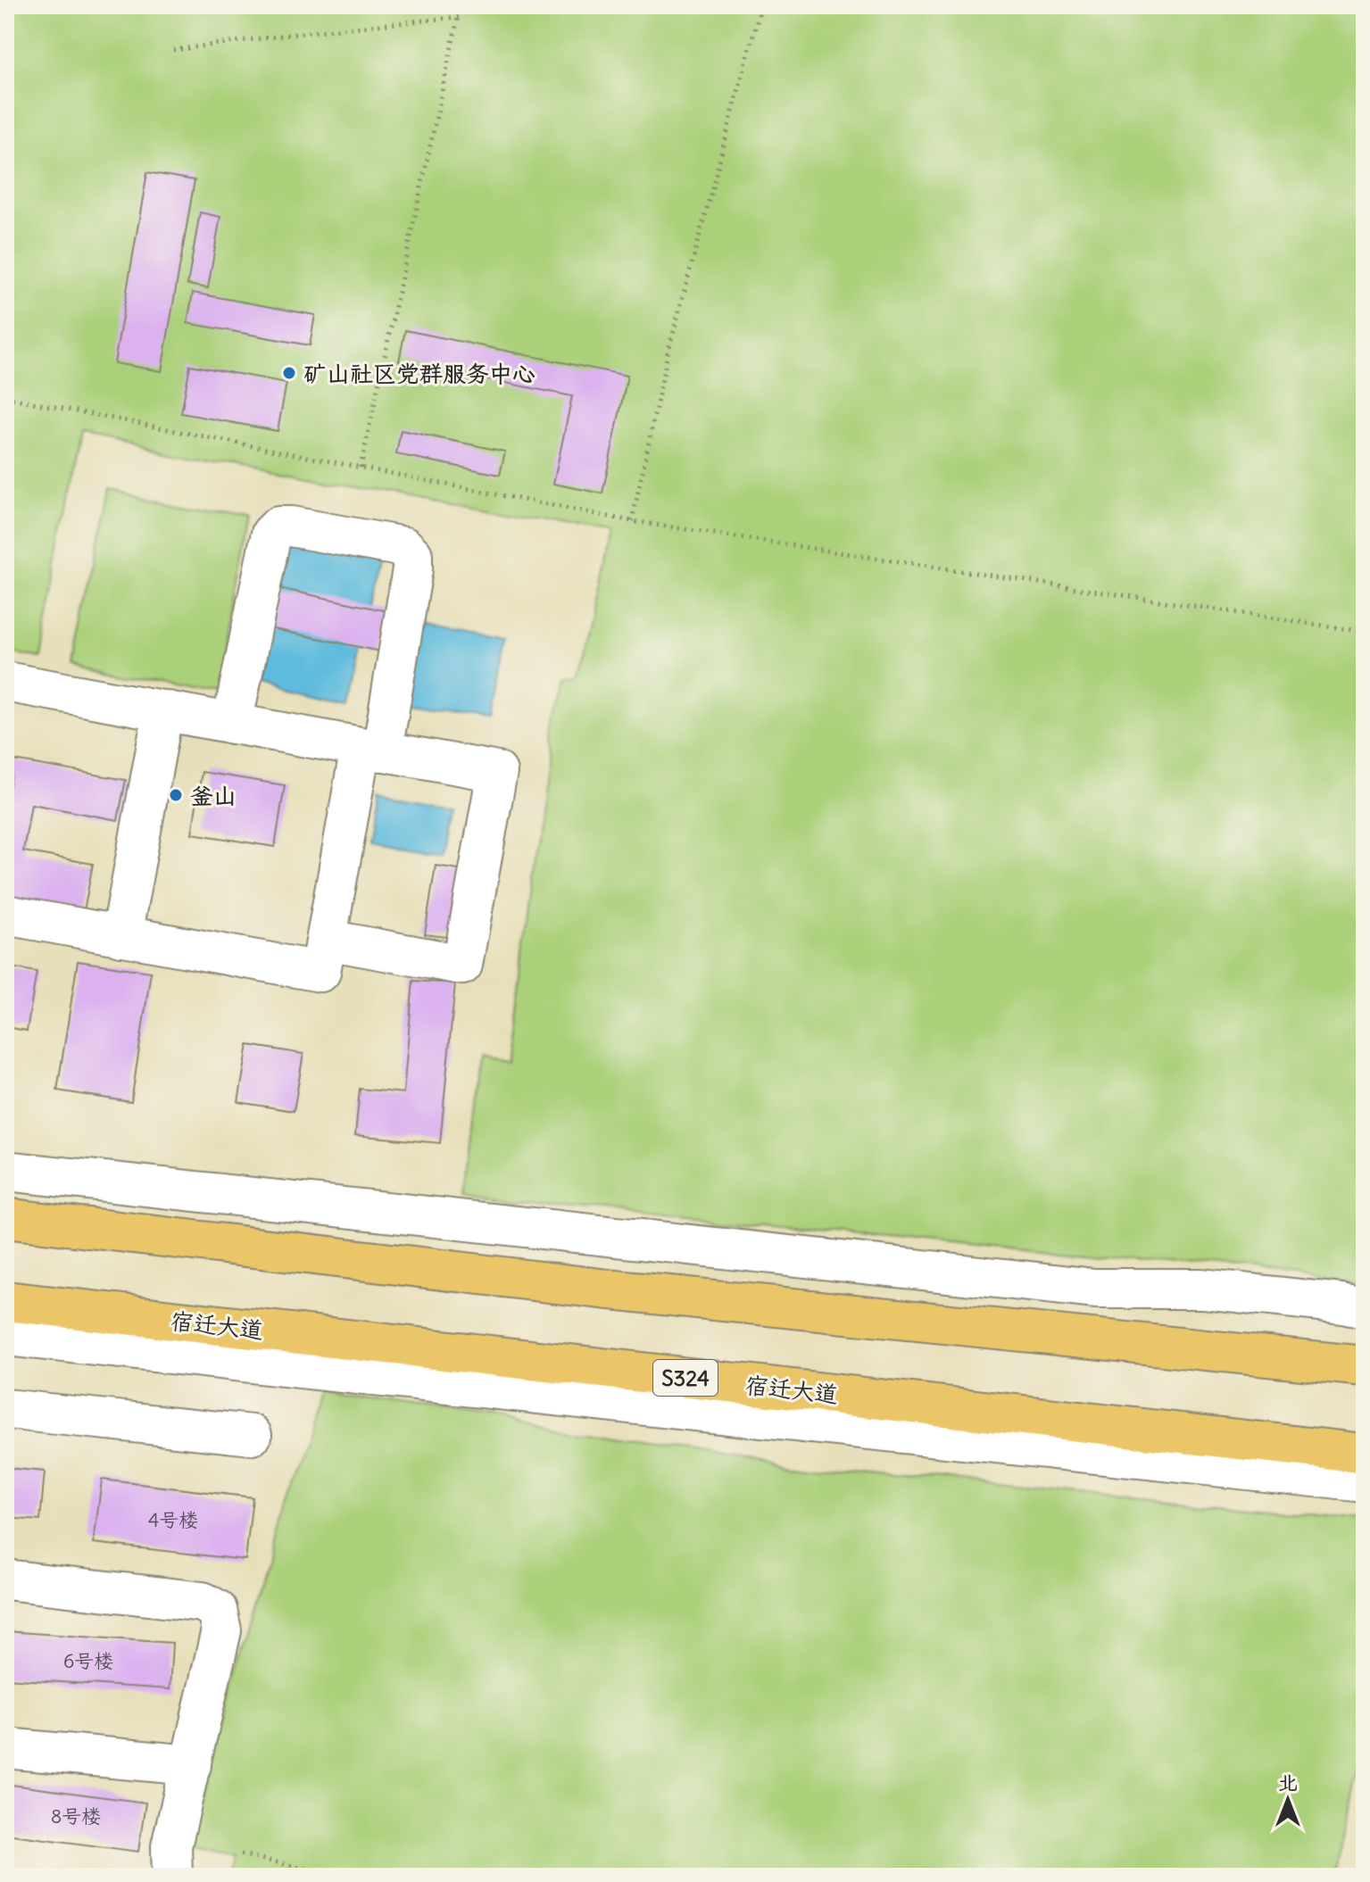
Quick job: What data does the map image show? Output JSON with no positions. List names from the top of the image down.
{
  "streets": {
    "main road": ["宿迁大道", "S324"]
  },
  "places": ["矿山社区党群服务中心", "釜山"],
  "house_numbers": ["4号楼", "6号楼", "8号楼"],
  "north": "top"
}
